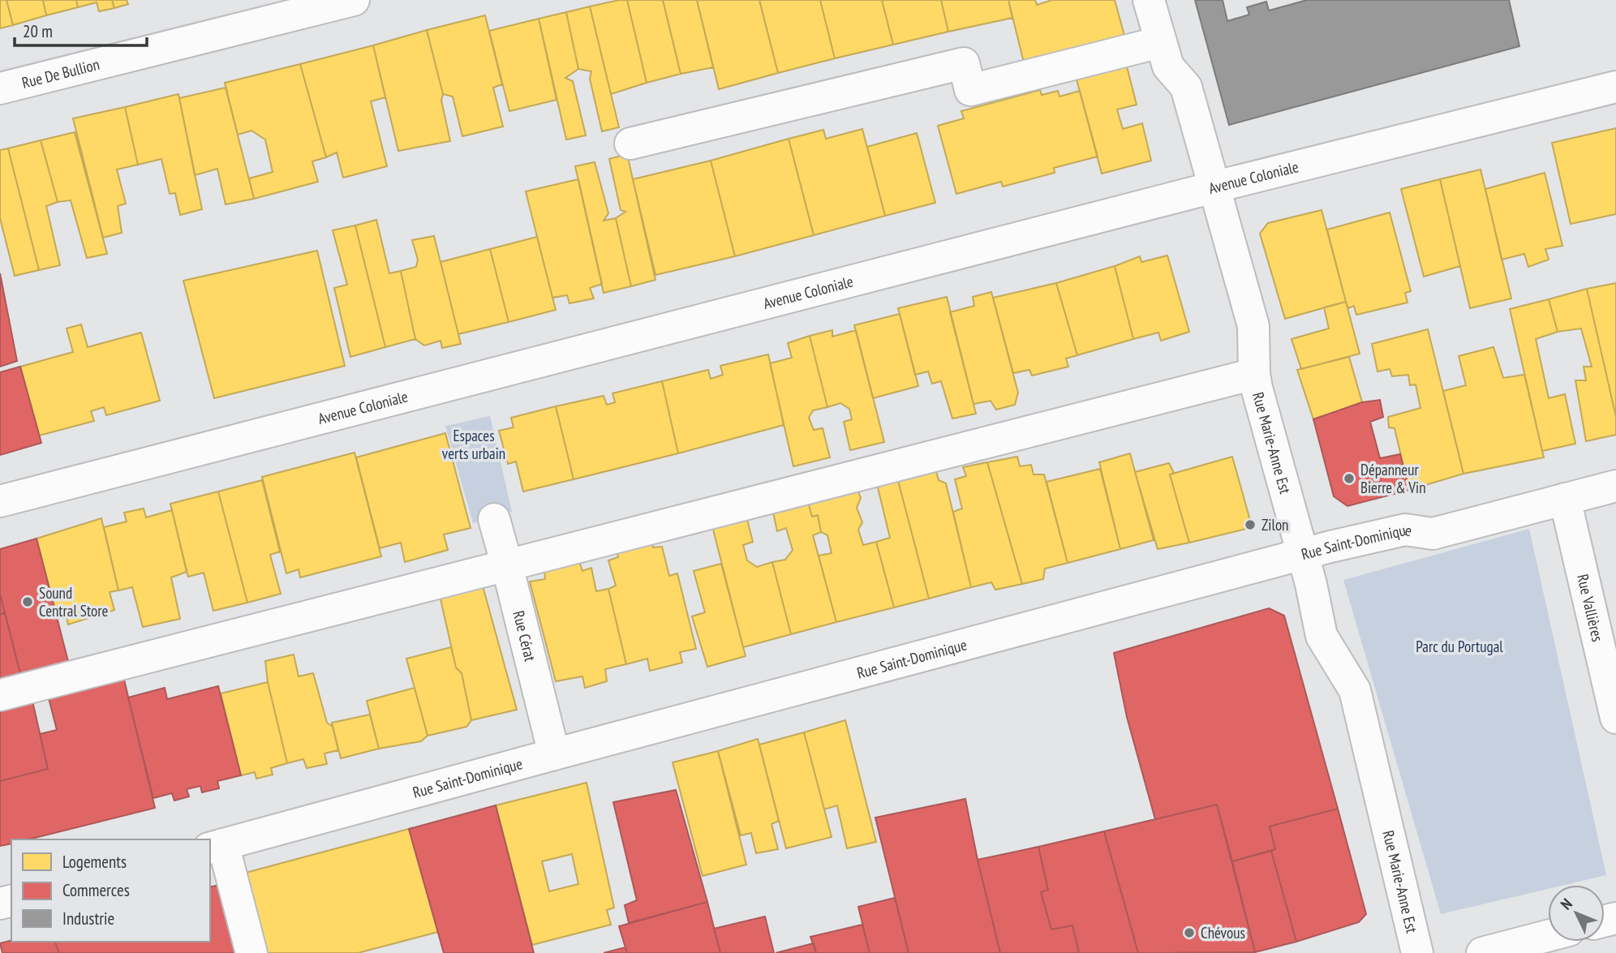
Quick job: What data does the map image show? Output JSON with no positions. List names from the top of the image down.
{
  "streets": {
    "street": [
      "Rue De Bullion",
      "Avenue Coloniale",
      "Rue Marie-Anne Est",
      "Rue Saint-Dominique",
      "Rue Vallières",
      "Rue Cérat"
    ]
  },
  "crossings": [
    ["Avenue Coloniale", "Rue Marie-Anne Est"],
    ["Rue Marie-Anne Est", "Rue Saint-Dominique"],
    ["Rue Saint-Dominique", "Rue Vallières"],
    ["Rue Saint-Dominique", "Rue Cérat"]
  ],
  "parks": ["Espaces verts urbain", "Parc du Portugal"],
  "places": [
    "Dépanneur Bierre & Vin",
    "Zilon",
    "Sound Central Store",
    "Chévous"
  ],
  "legend": ["Logements", "Commerces", "Industrie"],
  "scale_bar": "20 m",
  "north": "top left"
}
